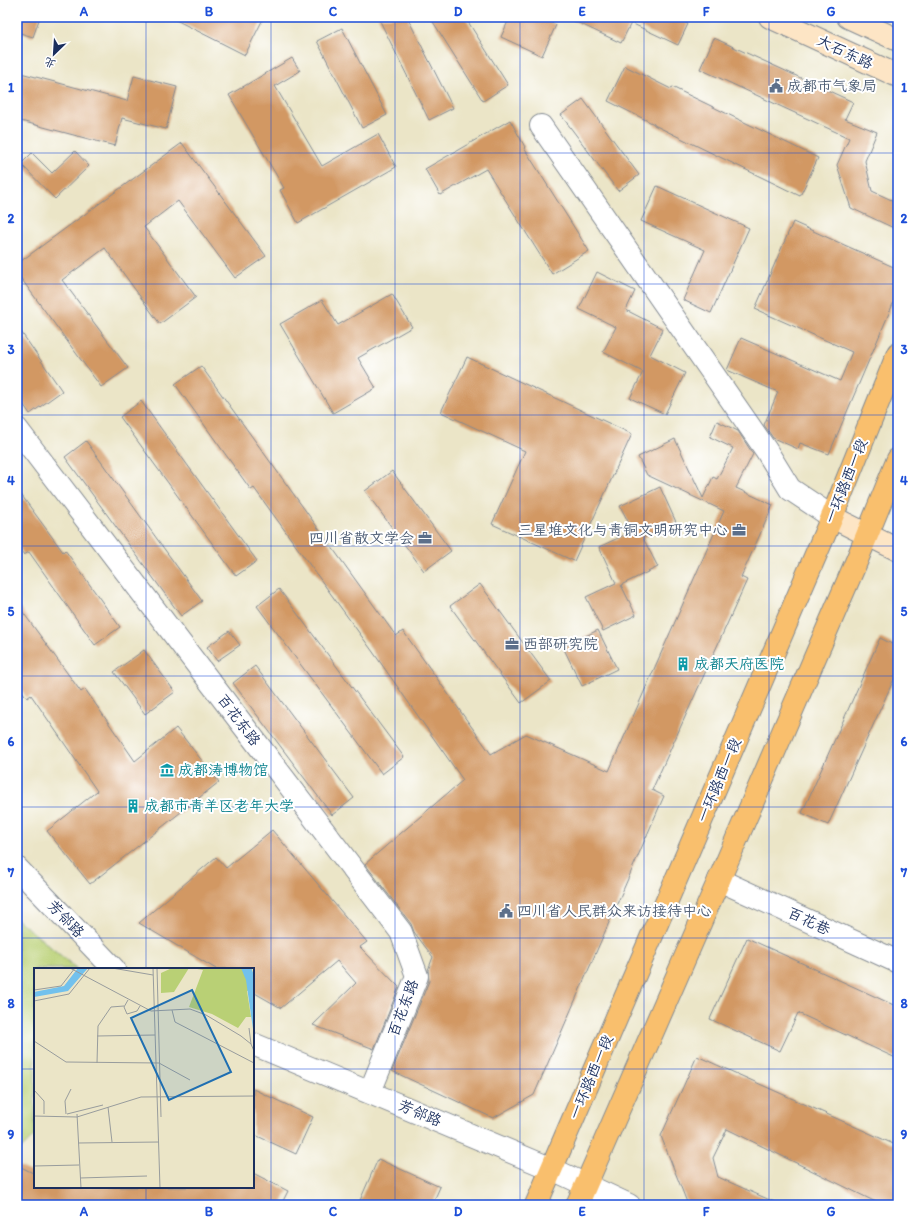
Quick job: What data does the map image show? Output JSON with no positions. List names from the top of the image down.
{
  "streets": {
    "main road": ["大石东路", "一环路西一段"],
    "street": ["百花东路", "芳邻路", "百花巷"]
  },
  "crossings": [
    ["一环路西一段", "芳邻路"],
    ["百花东路", "芳邻路"]
  ],
  "places": {
    "public building": ["成都市气象局", "四川省人民群众来访接待中心"],
    "office": ["三星堆文化与青铜文明研究中心", "四川省散文学会", "西部研究院"],
    "building": ["成都天府医院", "成都市青羊区老年大学"],
    "museum": ["成都涛博物馆"]
  },
  "north": "bottom left",
  "grid": {
    "columns": [
      "A",
      "B",
      "C",
      "D",
      "E",
      "F",
      "G"
    ],
    "rows": [
      "1",
      "2",
      "3",
      "4",
      "5",
      "6",
      "7",
      "8",
      "9"
    ]
  }
}
